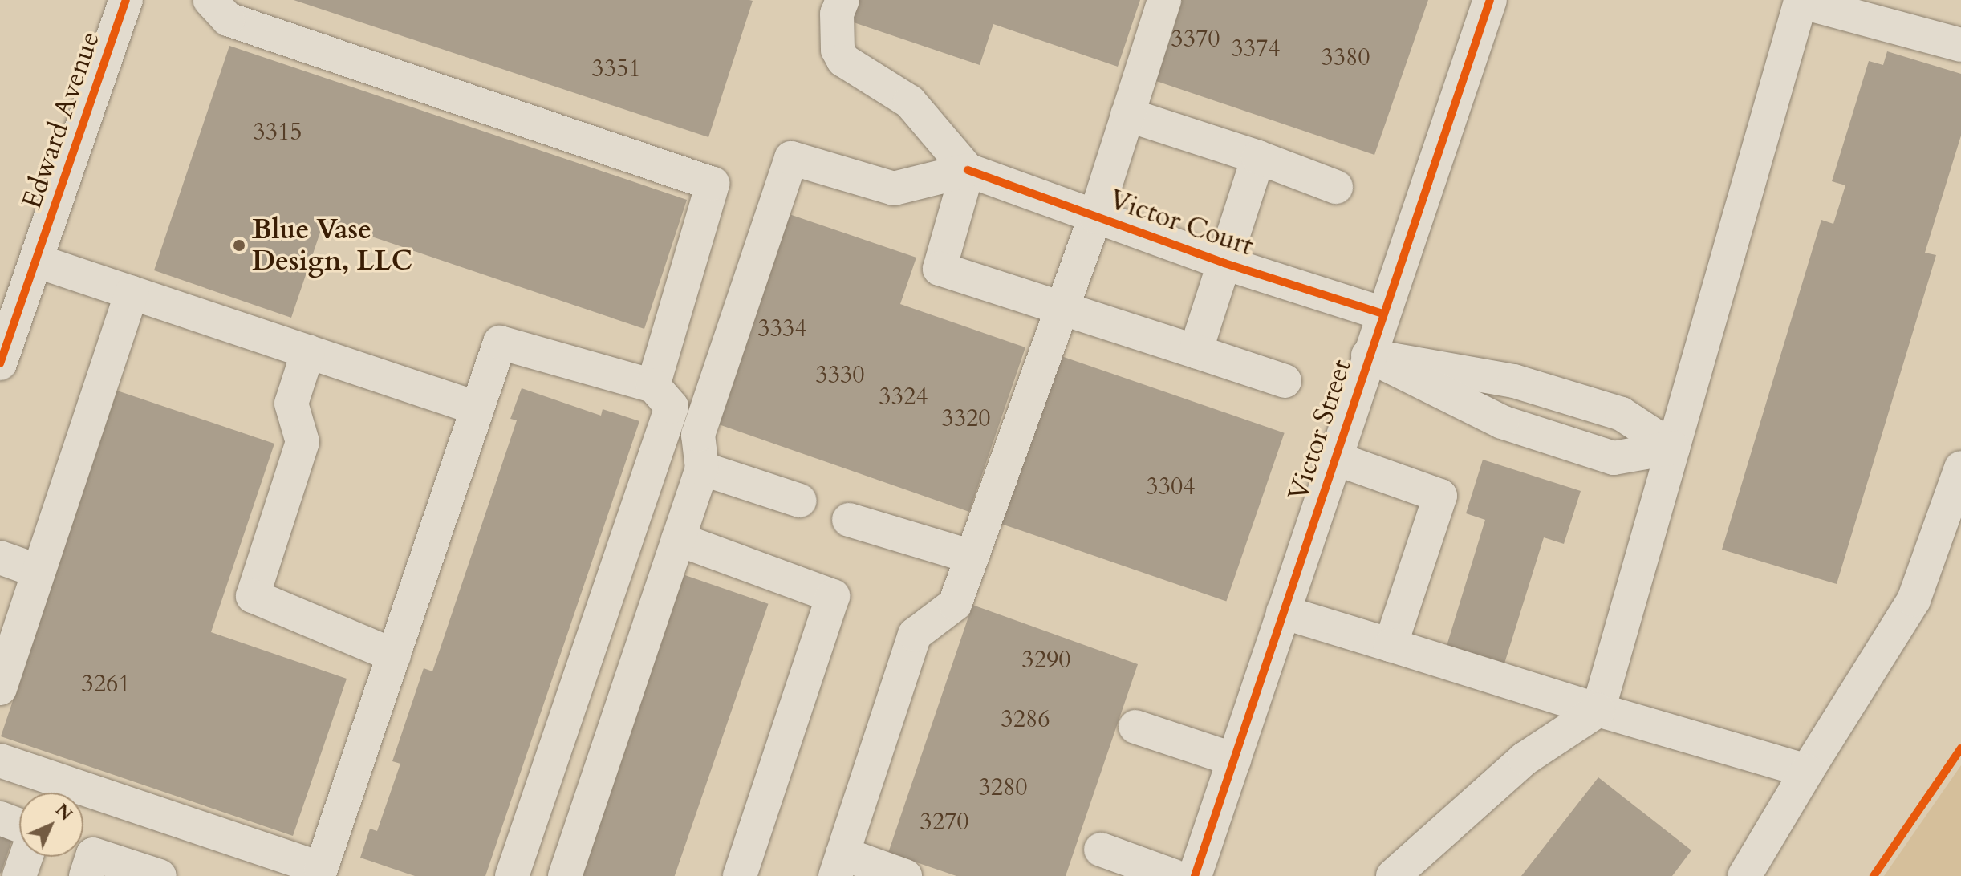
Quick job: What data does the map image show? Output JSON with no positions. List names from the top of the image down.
{
  "streets": {
    "street": ["Edward Avenue", "Victor Court", "Victor Street"]
  },
  "crossings": [
    ["Victor Court", "Victor Street"]
  ],
  "places": ["Blue Vase Design, LLC"],
  "house_numbers": [
    "3370",
    "3374",
    "3380",
    "3351",
    "3315",
    "3334",
    "3330",
    "3324",
    "3320",
    "3304",
    "3290",
    "3261",
    "3286",
    "3280",
    "3270"
  ],
  "north": "top right"
}
